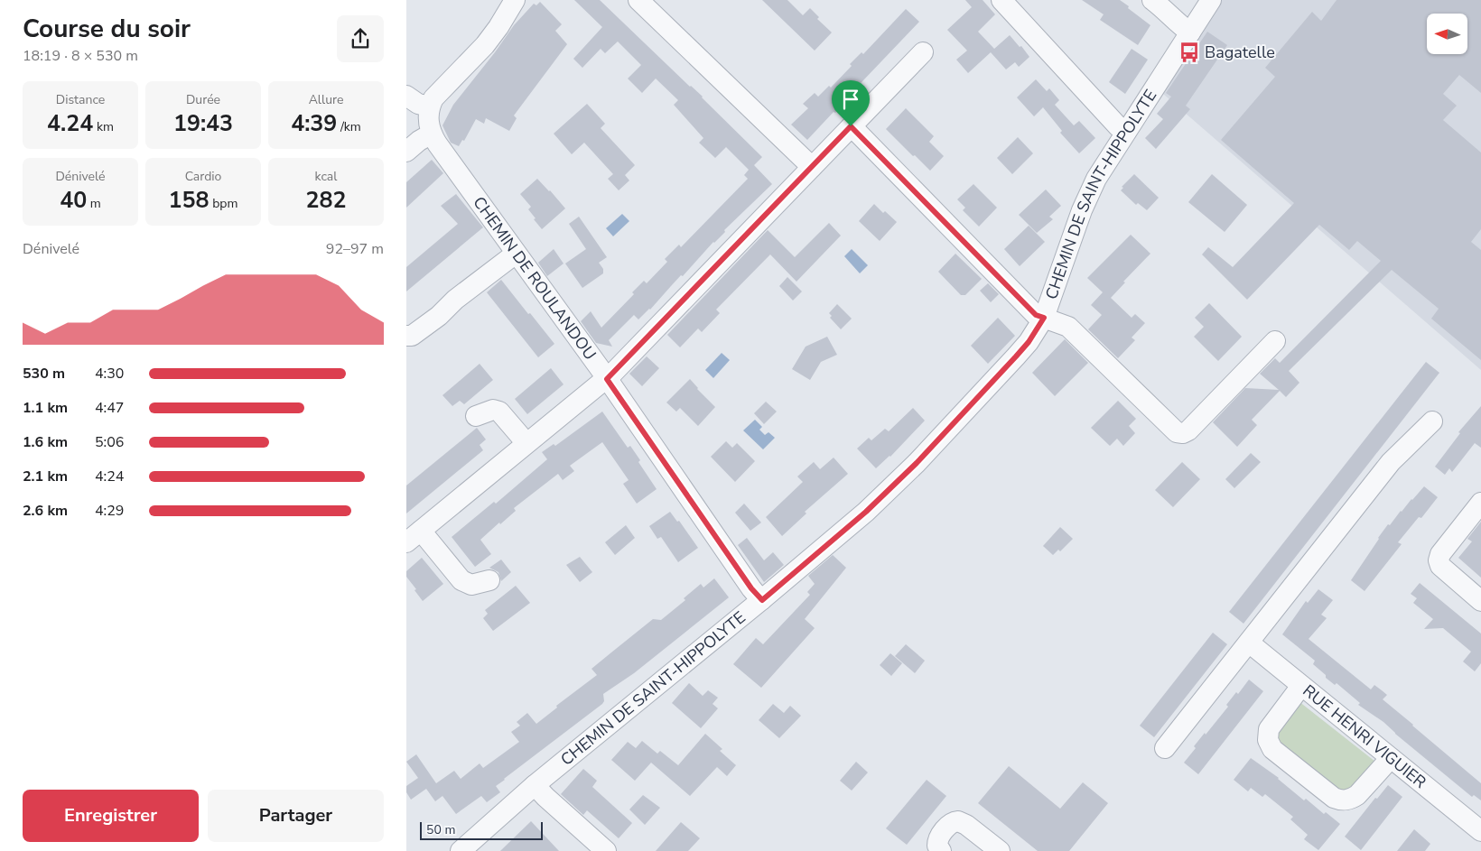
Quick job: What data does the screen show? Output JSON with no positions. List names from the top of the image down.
{
  "streets": {
    "street": ["CHEMIN DE SAINT-HIPPOLYTE", "CHEMIN DE ROULANDOU", "RUE HENRI VIGUIER"]
  },
  "crossings": [
    ["CHEMIN DE SAINT-HIPPOLYTE", "CHEMIN DE ROULANDOU"]
  ],
  "places": {
    "bus stop": ["Bagatelle"]
  },
  "scale_bar": "50 m",
  "north": "left",
  "page": {
    "heading": ["Course du soir", "18:19 · 8 × 530 m"],
    "stats": [
      ["Distance", "4.24 km"],
      ["Durée", "19:43"],
      ["Allure", "4:39 /km"],
      ["Dénivelé", "40 m"],
      ["Cardio", "158 bpm"],
      ["kcal", "282"]
    ],
    "chart": ["Dénivelé", "92–97 m"],
    "list": [
      {
        "name": "530 m",
        "note": "4:30"
      },
      {
        "name": "1.1 km",
        "note": "4:47"
      },
      {
        "name": "1.6 km",
        "note": "5:06"
      },
      {
        "name": "2.1 km",
        "note": "4:24"
      },
      {
        "name": "2.6 km",
        "note": "4:29"
      }
    ],
    "buttons": ["Enregistrer", "Partager"],
    "scale": "50 m"
  }
}
